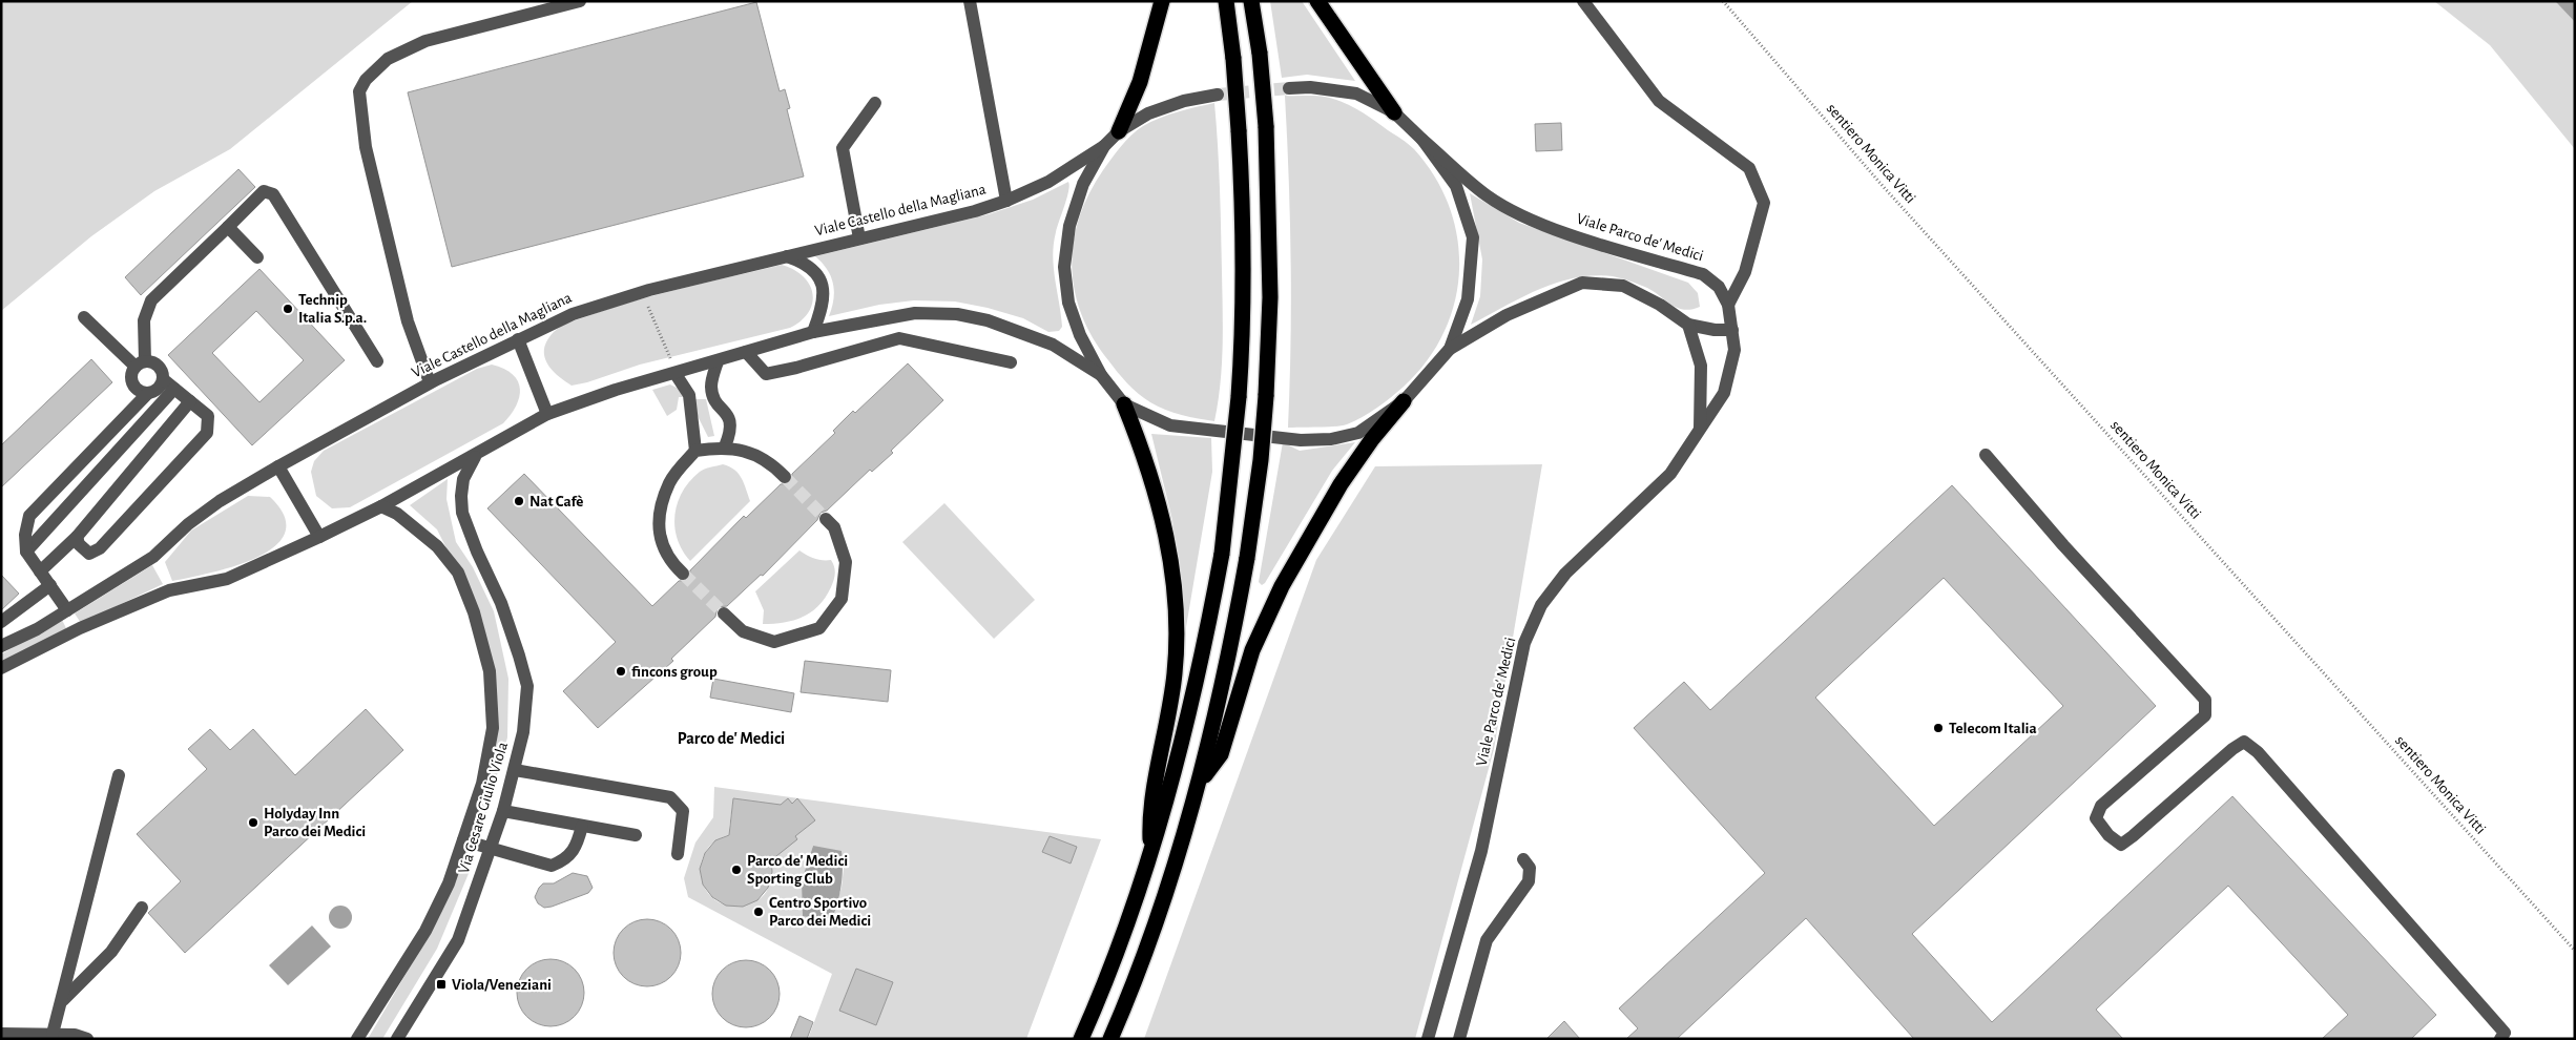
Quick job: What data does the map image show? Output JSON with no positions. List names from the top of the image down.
{
  "streets": {
    "street": ["Viale Castello della Magliana", "Viale Parco de' Medici", "Via Cesare Giulio Viola"],
    "path": ["sentiero Monica Vitti"]
  },
  "districts": ["Parco de' Medici"],
  "places": {
    "other": [
      "Technip Italia S.p.a.",
      "Nat Cafè",
      "fincons group",
      "Telecom Italia",
      "Holyday Inn Parco dei Medici",
      "Parco de' Medici Sporting Club",
      "Centro Sportivo Parco dei Medici"
    ],
    "transit": ["Viola/Veneziani"]
  }
}
